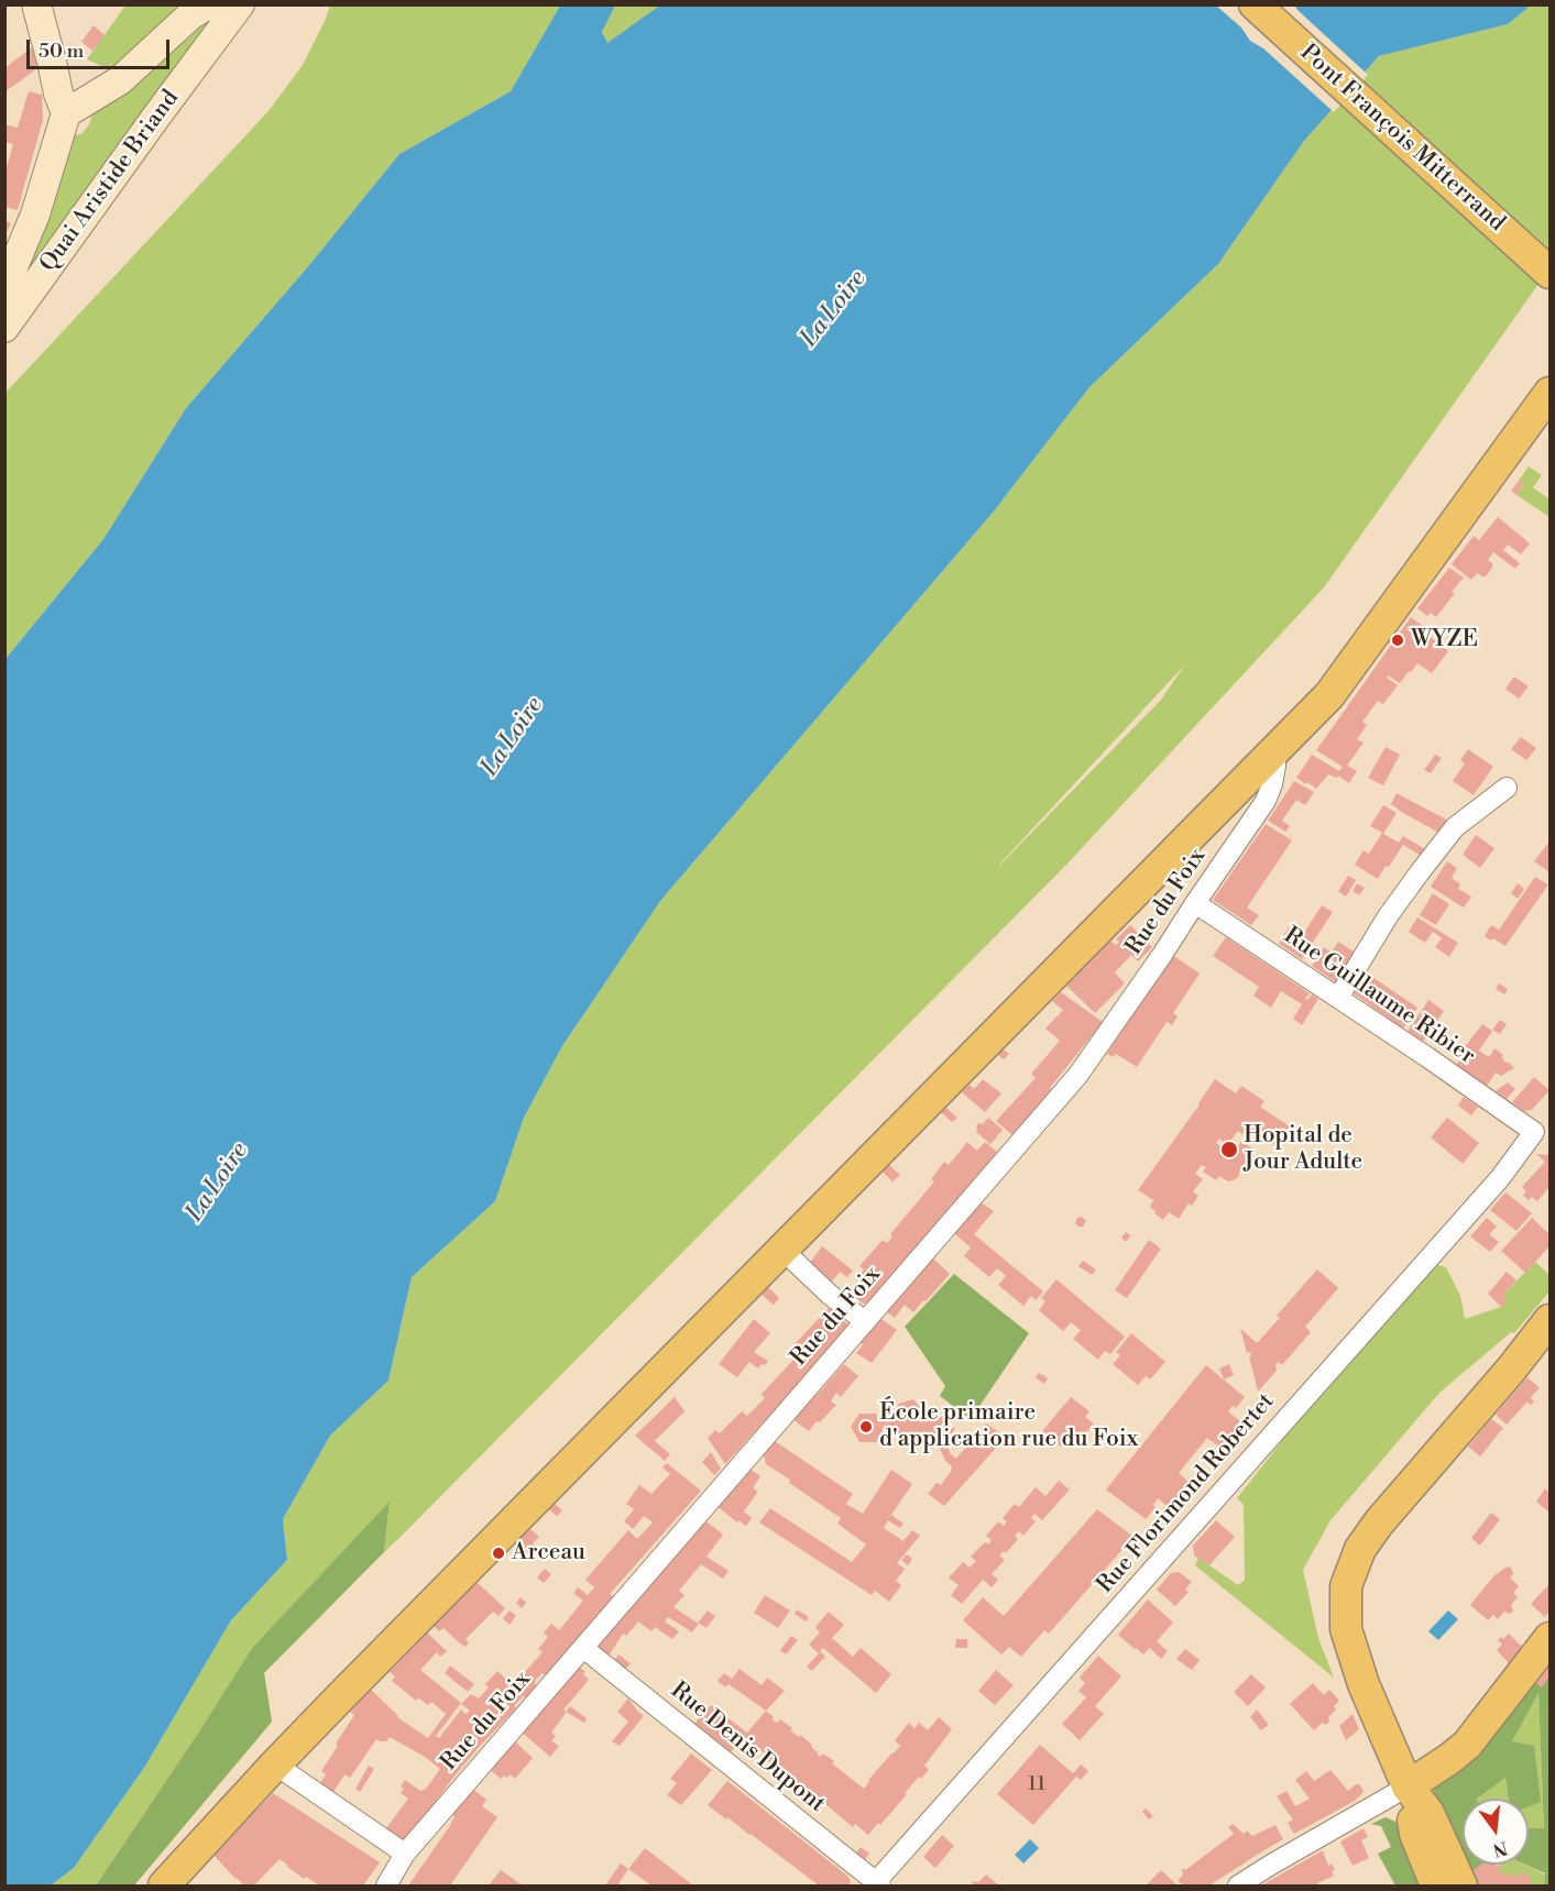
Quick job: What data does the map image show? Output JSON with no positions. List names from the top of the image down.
{
  "streets": {
    "main road": ["Pont François Mitterrand"],
    "street": [
      "Quai Aristide Briand",
      "Rue du Foix",
      "Rue Guillaume Ribier",
      "Rue Florimond Robertet",
      "Rue Denis Dupont"
    ]
  },
  "crossings": [
    ["Rue du Foix", "Rue Guillaume Ribier"],
    ["Rue du Foix", "Rue Denis Dupont"],
    ["Rue Guillaume Ribier", "Rue Florimond Robertet"],
    ["Rue Florimond Robertet", "Rue Denis Dupont"]
  ],
  "water": ["La Loire"],
  "places": [
    "WYZE",
    "Hopital de Jour Adulte",
    "École primaire d'application rue du Foix",
    "Arceau"
  ],
  "house_numbers": ["11"],
  "scale_bar": "50 m",
  "north": "bottom"
}
